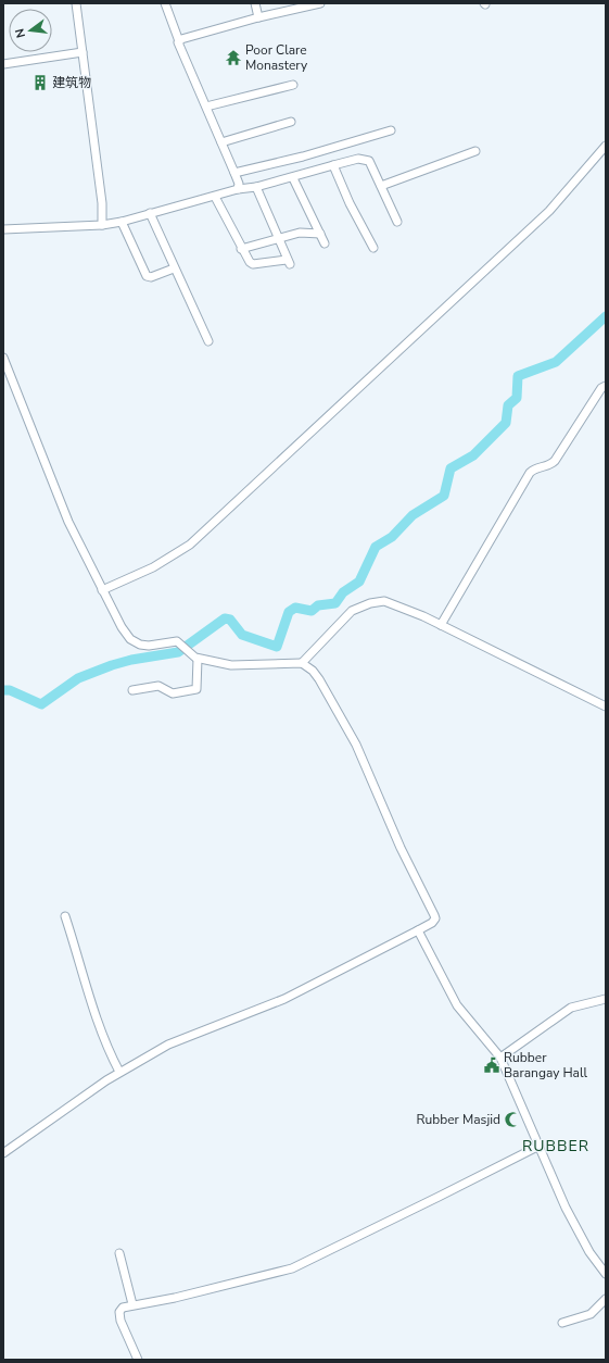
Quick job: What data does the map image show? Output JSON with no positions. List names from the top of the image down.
{
  "districts": ["RUBBER"],
  "places": {
    "temple": ["Poor Clare Monastery"],
    "building": ["建筑物"],
    "public building": ["Rubber Barangay Hall"],
    "mosque": ["Rubber Masjid"]
  },
  "north": "left"
}
